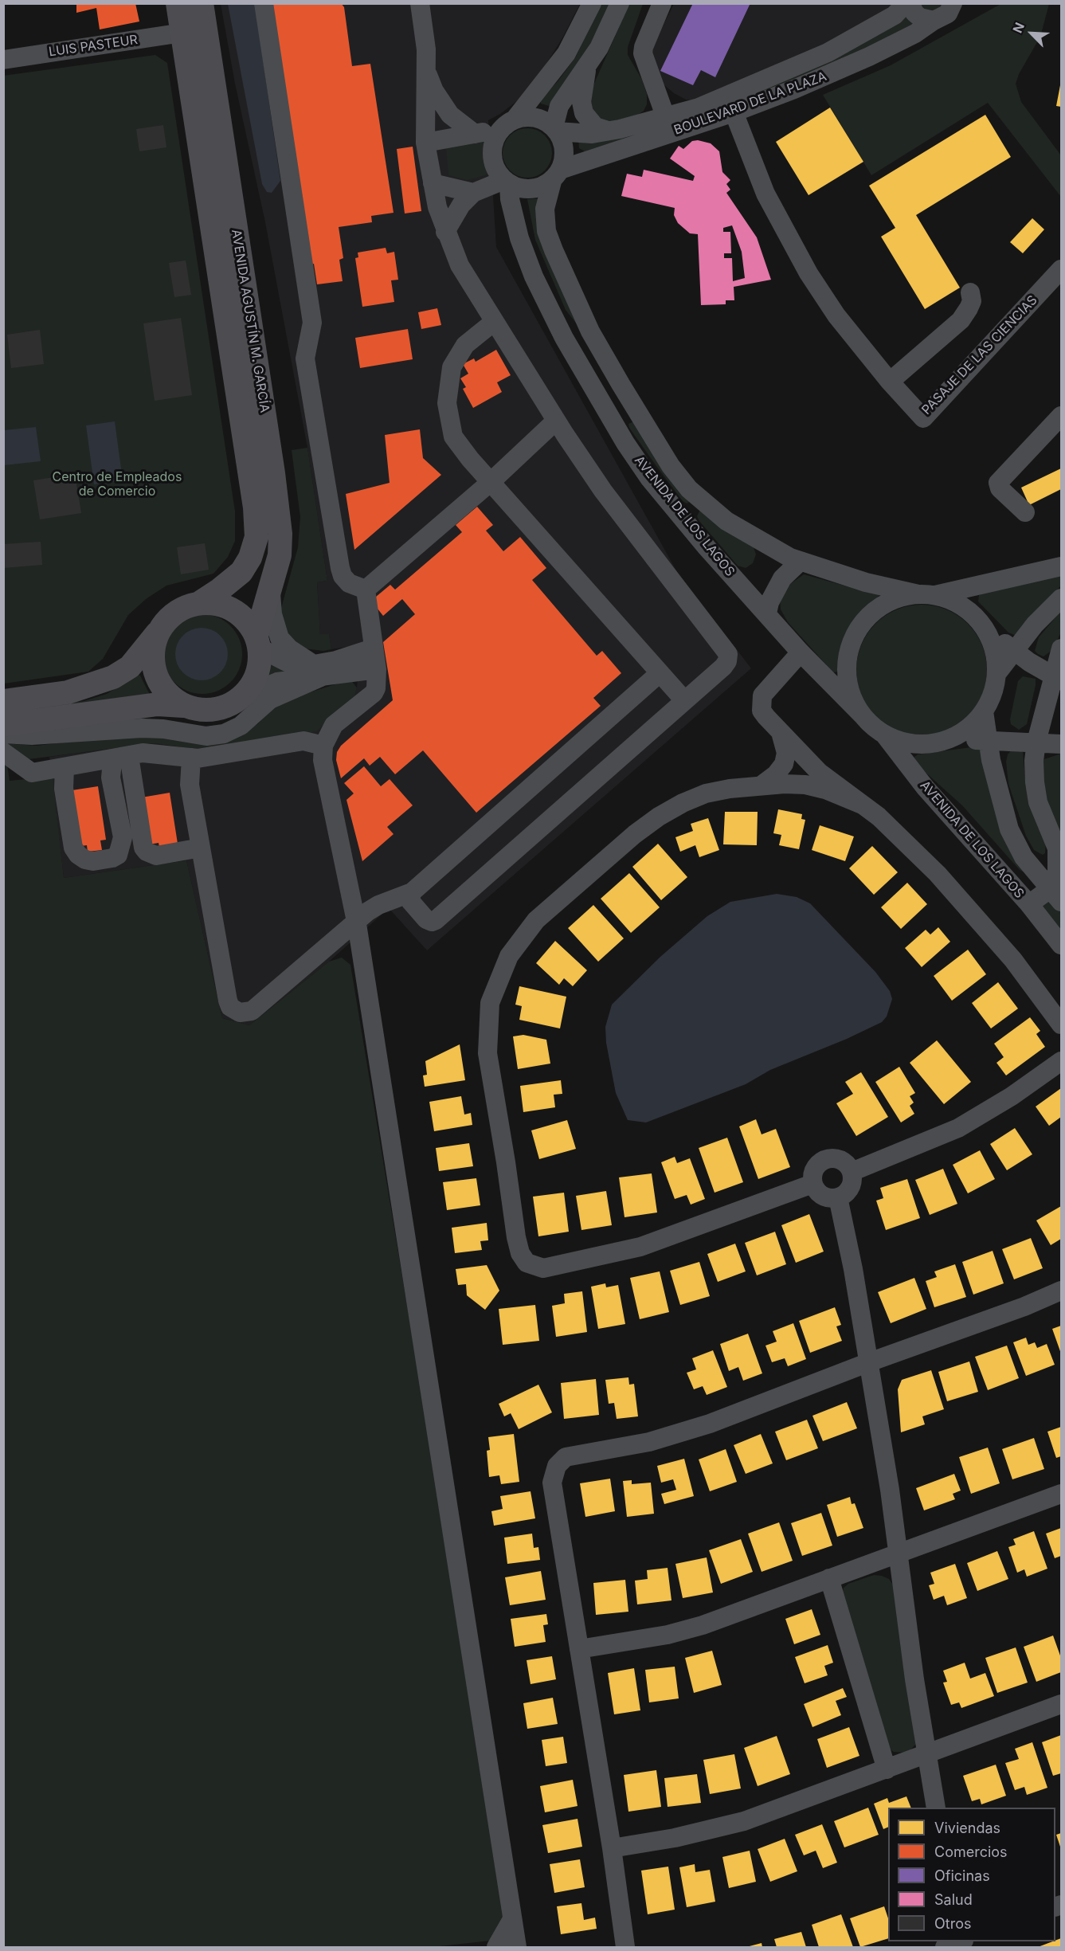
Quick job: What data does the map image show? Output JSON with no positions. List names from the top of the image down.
{
  "streets": {
    "main road": ["AVENIDA AGUSTÍN M. GARCÍA"],
    "street": [
      "LUIS PASTEUR",
      "BOULEVARD DE LA PLAZA",
      "PASAJE DE LAS CIENCIAS",
      "AVENIDA DE LOS LAGOS"
    ]
  },
  "crossings": [
    ["LUIS PASTEUR", "AVENIDA AGUSTÍN M. GARCÍA"],
    ["BOULEVARD DE LA PLAZA", "PASAJE DE LAS CIENCIAS"],
    ["BOULEVARD DE LA PLAZA", "AVENIDA DE LOS LAGOS"]
  ],
  "parks": ["Centro de Empleados de Comercio"],
  "legend": [
    "Viviendas",
    "Comercios",
    "Oficinas",
    "Salud",
    "Otros"
  ],
  "north": "top left"
}
